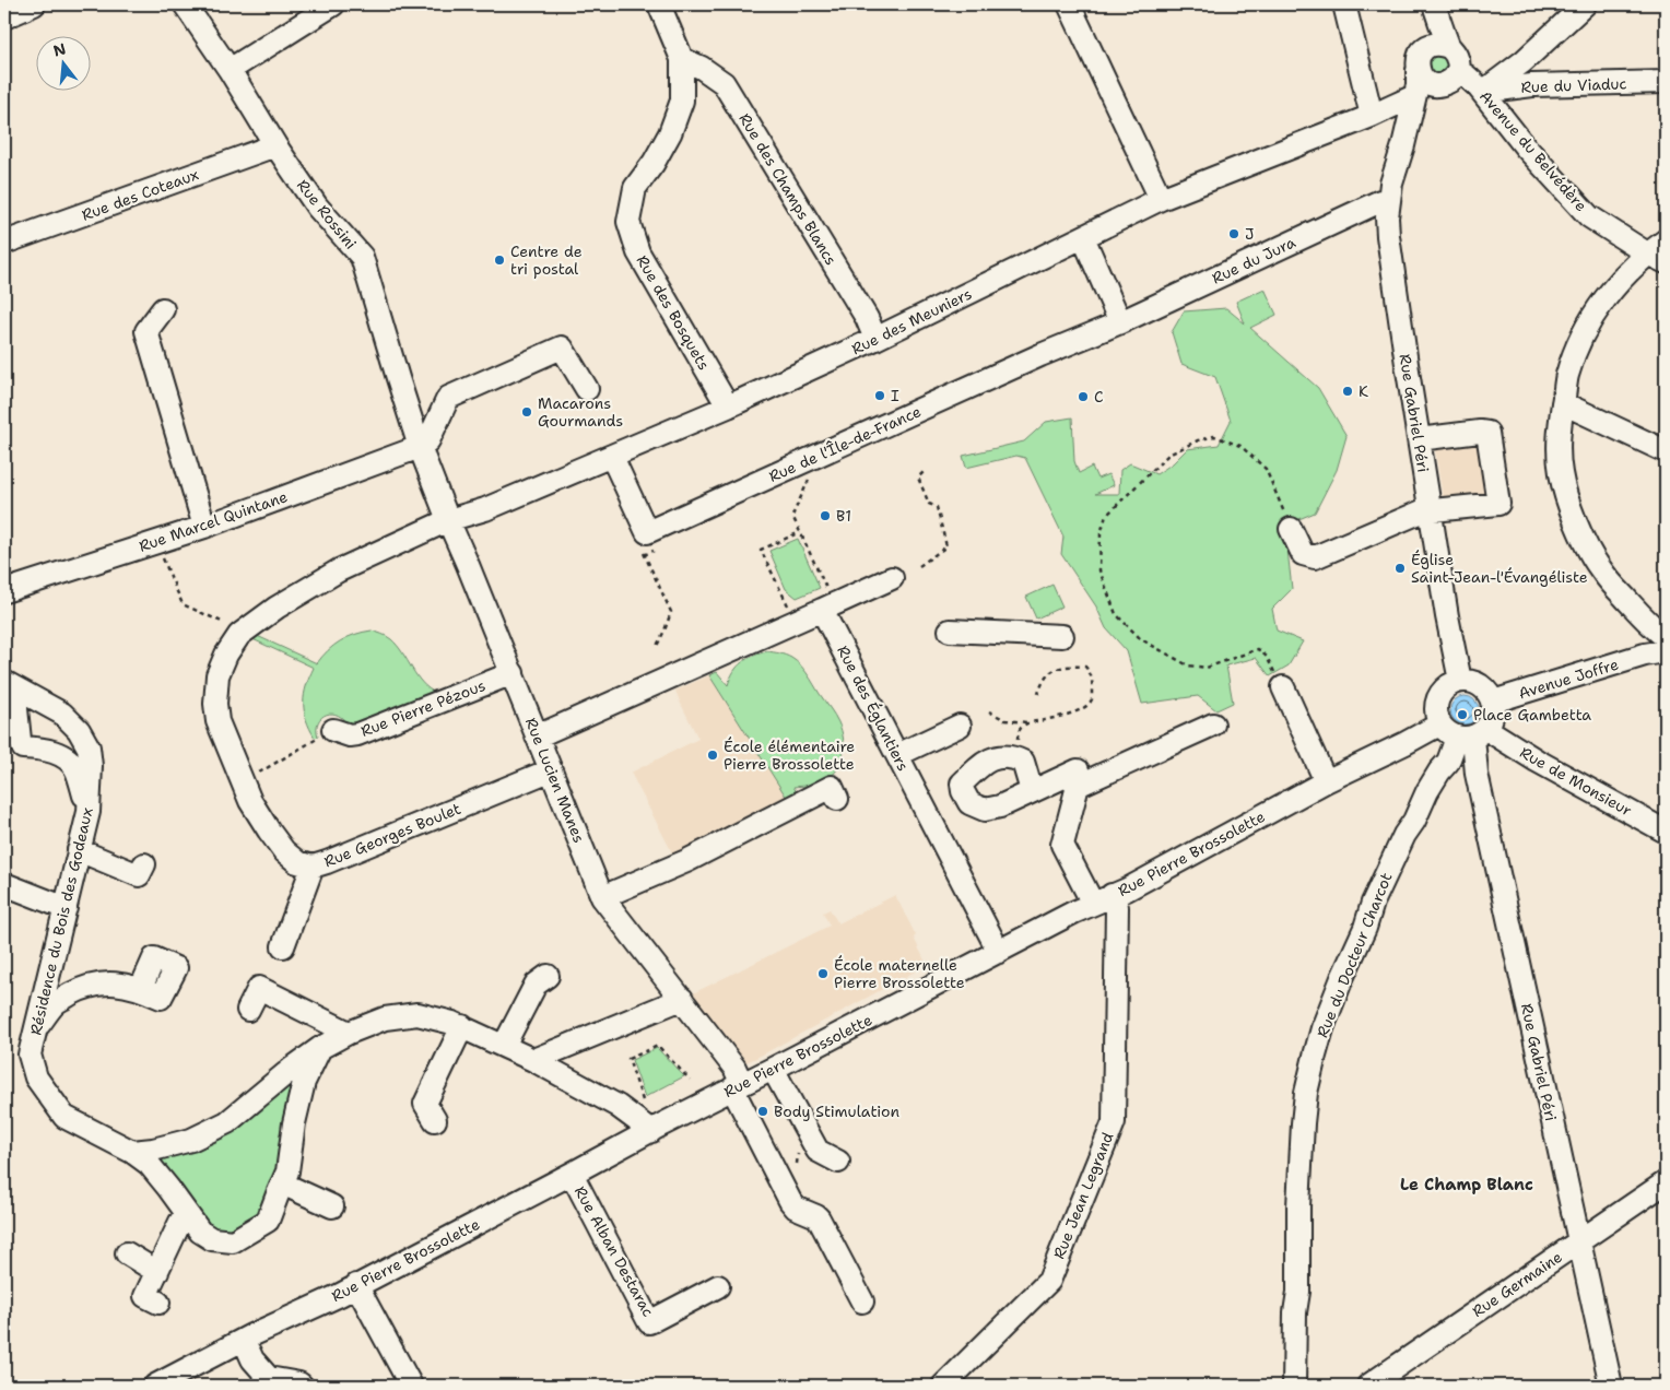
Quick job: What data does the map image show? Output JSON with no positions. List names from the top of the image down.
{
  "streets": {
    "street": [
      "Rue du Viaduc",
      "Avenue du Belvédère",
      "Rue des Champs Blancs",
      "Rue des Coteaux",
      "Rue Rossini",
      "Rue du Jura",
      "Rue des Bosquets",
      "Rue des Meuniers",
      "Rue Gabriel Péri",
      "Rue de l'Île-de-France",
      "Rue Marcel Quintane",
      "Avenue Joffre",
      "Rue Pierre Pézous",
      "Rue des Églantiers",
      "Rue Lucien Manes",
      "Rue de Monsieur",
      "Rue Georges Boulet",
      "Rue Pierre Brossolette",
      "Résidence du Bois des Godeaux",
      "Rue du Docteur Charcot",
      "Rue Jean Legrand",
      "Rue Alban Destarac",
      "Rue Germaine"
    ]
  },
  "crossings": [
    ["Rue du Viaduc", "Avenue du Belvédère"],
    ["Avenue du Belvédère", "Rue Gabriel Péri"],
    ["Rue des Champs Blancs", "Rue des Bosquets"],
    ["Rue des Champs Blancs", "Rue des Meuniers"],
    ["Rue des Coteaux", "Rue Rossini"],
    ["Rue Rossini", "Rue Marcel Quintane"],
    ["Rue Rossini", "Rue Lucien Manes"],
    ["Rue du Jura", "Rue Gabriel Péri"],
    ["Rue du Jura", "Rue de l'Île-de-France"],
    ["Rue des Bosquets", "Rue des Meuniers"],
    ["Rue des Meuniers", "Rue Gabriel Péri"],
    ["Rue des Meuniers", "Rue Lucien Manes"],
    ["Rue des Meuniers", "Rue Georges Boulet"],
    ["Rue Gabriel Péri", "Avenue Joffre"],
    ["Rue Gabriel Péri", "Rue de Monsieur"],
    ["Rue Gabriel Péri", "Rue Pierre Brossolette"],
    ["Rue Gabriel Péri", "Rue du Docteur Charcot"],
    ["Rue Gabriel Péri", "Rue Germaine"],
    ["Rue Marcel Quintane", "Rue Lucien Manes"],
    ["Avenue Joffre", "Rue de Monsieur"],
    ["Avenue Joffre", "Rue Pierre Brossolette"],
    ["Avenue Joffre", "Rue du Docteur Charcot"],
    ["Rue Pierre Pézous", "Rue Lucien Manes"],
    ["Rue des Églantiers", "Rue Pierre Brossolette"],
    ["Rue Lucien Manes", "Rue Georges Boulet"],
    ["Rue Lucien Manes", "Rue Pierre Brossolette"],
    ["Rue de Monsieur", "Rue Pierre Brossolette"],
    ["Rue de Monsieur", "Rue du Docteur Charcot"],
    ["Rue Pierre Brossolette", "Rue du Docteur Charcot"],
    ["Rue Pierre Brossolette", "Rue Jean Legrand"],
    ["Rue Pierre Brossolette", "Rue Alban Destarac"]
  ],
  "districts": ["Le Champ Blanc"],
  "places": [
    "J",
    "Centre de tri postal",
    "K",
    "I",
    "C",
    "Macarons Gourmands",
    "B1",
    "Église Saint-Jean-l'Évangéliste",
    "Place Gambetta",
    "École élémentaire Pierre Brossolette",
    "École maternelle Pierre Brossolette",
    "Body Stimulation"
  ],
  "north": "top"
}
